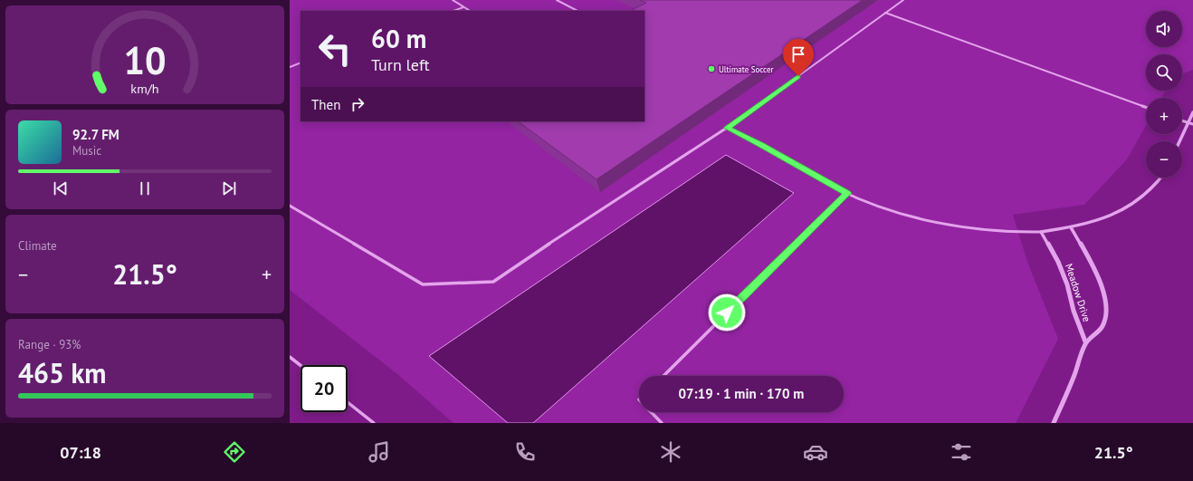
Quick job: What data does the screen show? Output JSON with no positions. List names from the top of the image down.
{
  "streets": {
    "street": ["Meadow Drive"]
  },
  "places": ["Ultimate Soccer"],
  "page": {
    "map_buttons": ["+", "−"],
    "turn": ["60 m", "Turn left"],
    "then": "Then",
    "song": ["92.7 FM", "Music"],
    "tile": [
      "Climate",
      ["Range · 93%", "465 km"]
    ],
    "heat": ["−", "21.5°", "+"],
    "limit": "20",
    "trip": "07:19 · 1 min · 170 m",
    "tabs": ["07:18", "21.5°"],
    "gauge": ["10", "km/h"]
  }
}
